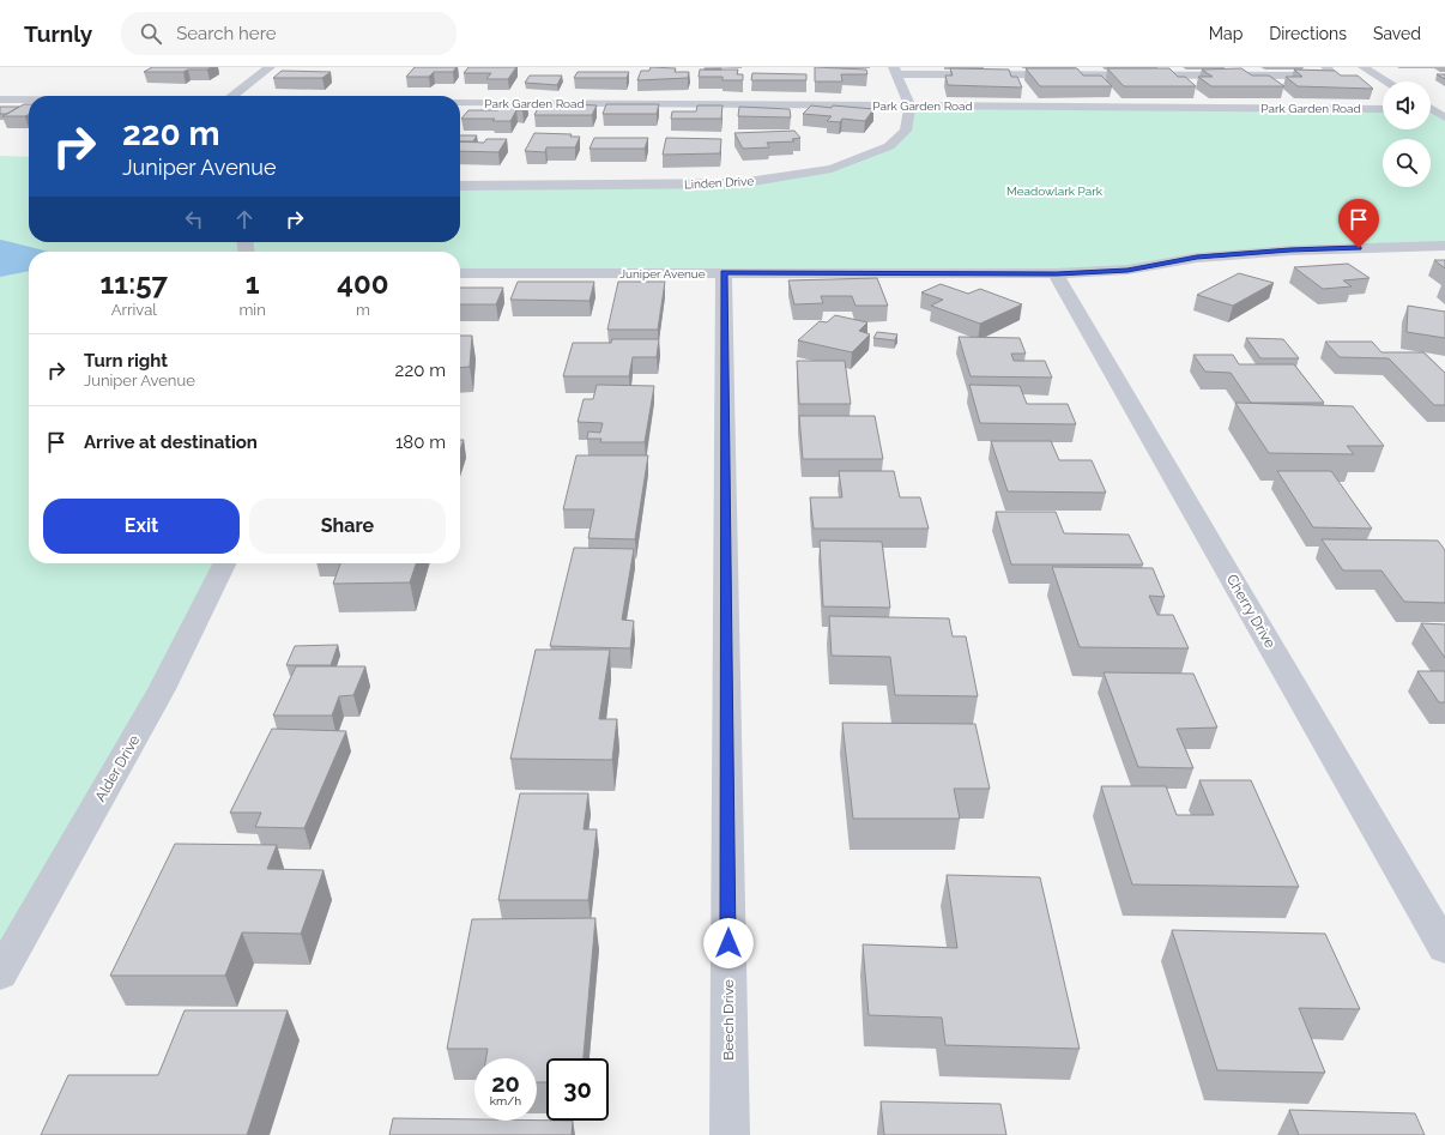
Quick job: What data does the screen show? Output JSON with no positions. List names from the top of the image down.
{
  "streets": {
    "street": [
      "Park Garden Road",
      "Linden Drive",
      "Juniper Avenue",
      "Cherry Drive",
      "Alder Drive",
      "Beech Drive"
    ]
  },
  "crossings": [
    ["Park Garden Road", "Linden Drive"],
    ["Juniper Avenue", "Cherry Drive"],
    ["Juniper Avenue", "Beech Drive"]
  ],
  "parks": ["Meadowlark Park"],
  "page": {
    "header": "Turnly",
    "search": "Search here",
    "nav": ["Map", "Directions", "Saved"],
    "turn": ["220 m", "Juniper Avenue"],
    "eta": [
      "11:57",
      "Arrival",
      "1",
      "min",
      "400",
      "m"
    ],
    "list": [
      {
        "name": "Turn right",
        "note": "Juniper Avenue",
        "value": "220 m"
      },
      {
        "name": "Arrive at destination",
        "value": "180 m"
      }
    ],
    "buttons": ["Exit", "Share"],
    "speed": "20 km/h",
    "limit": "30"
  }
}
